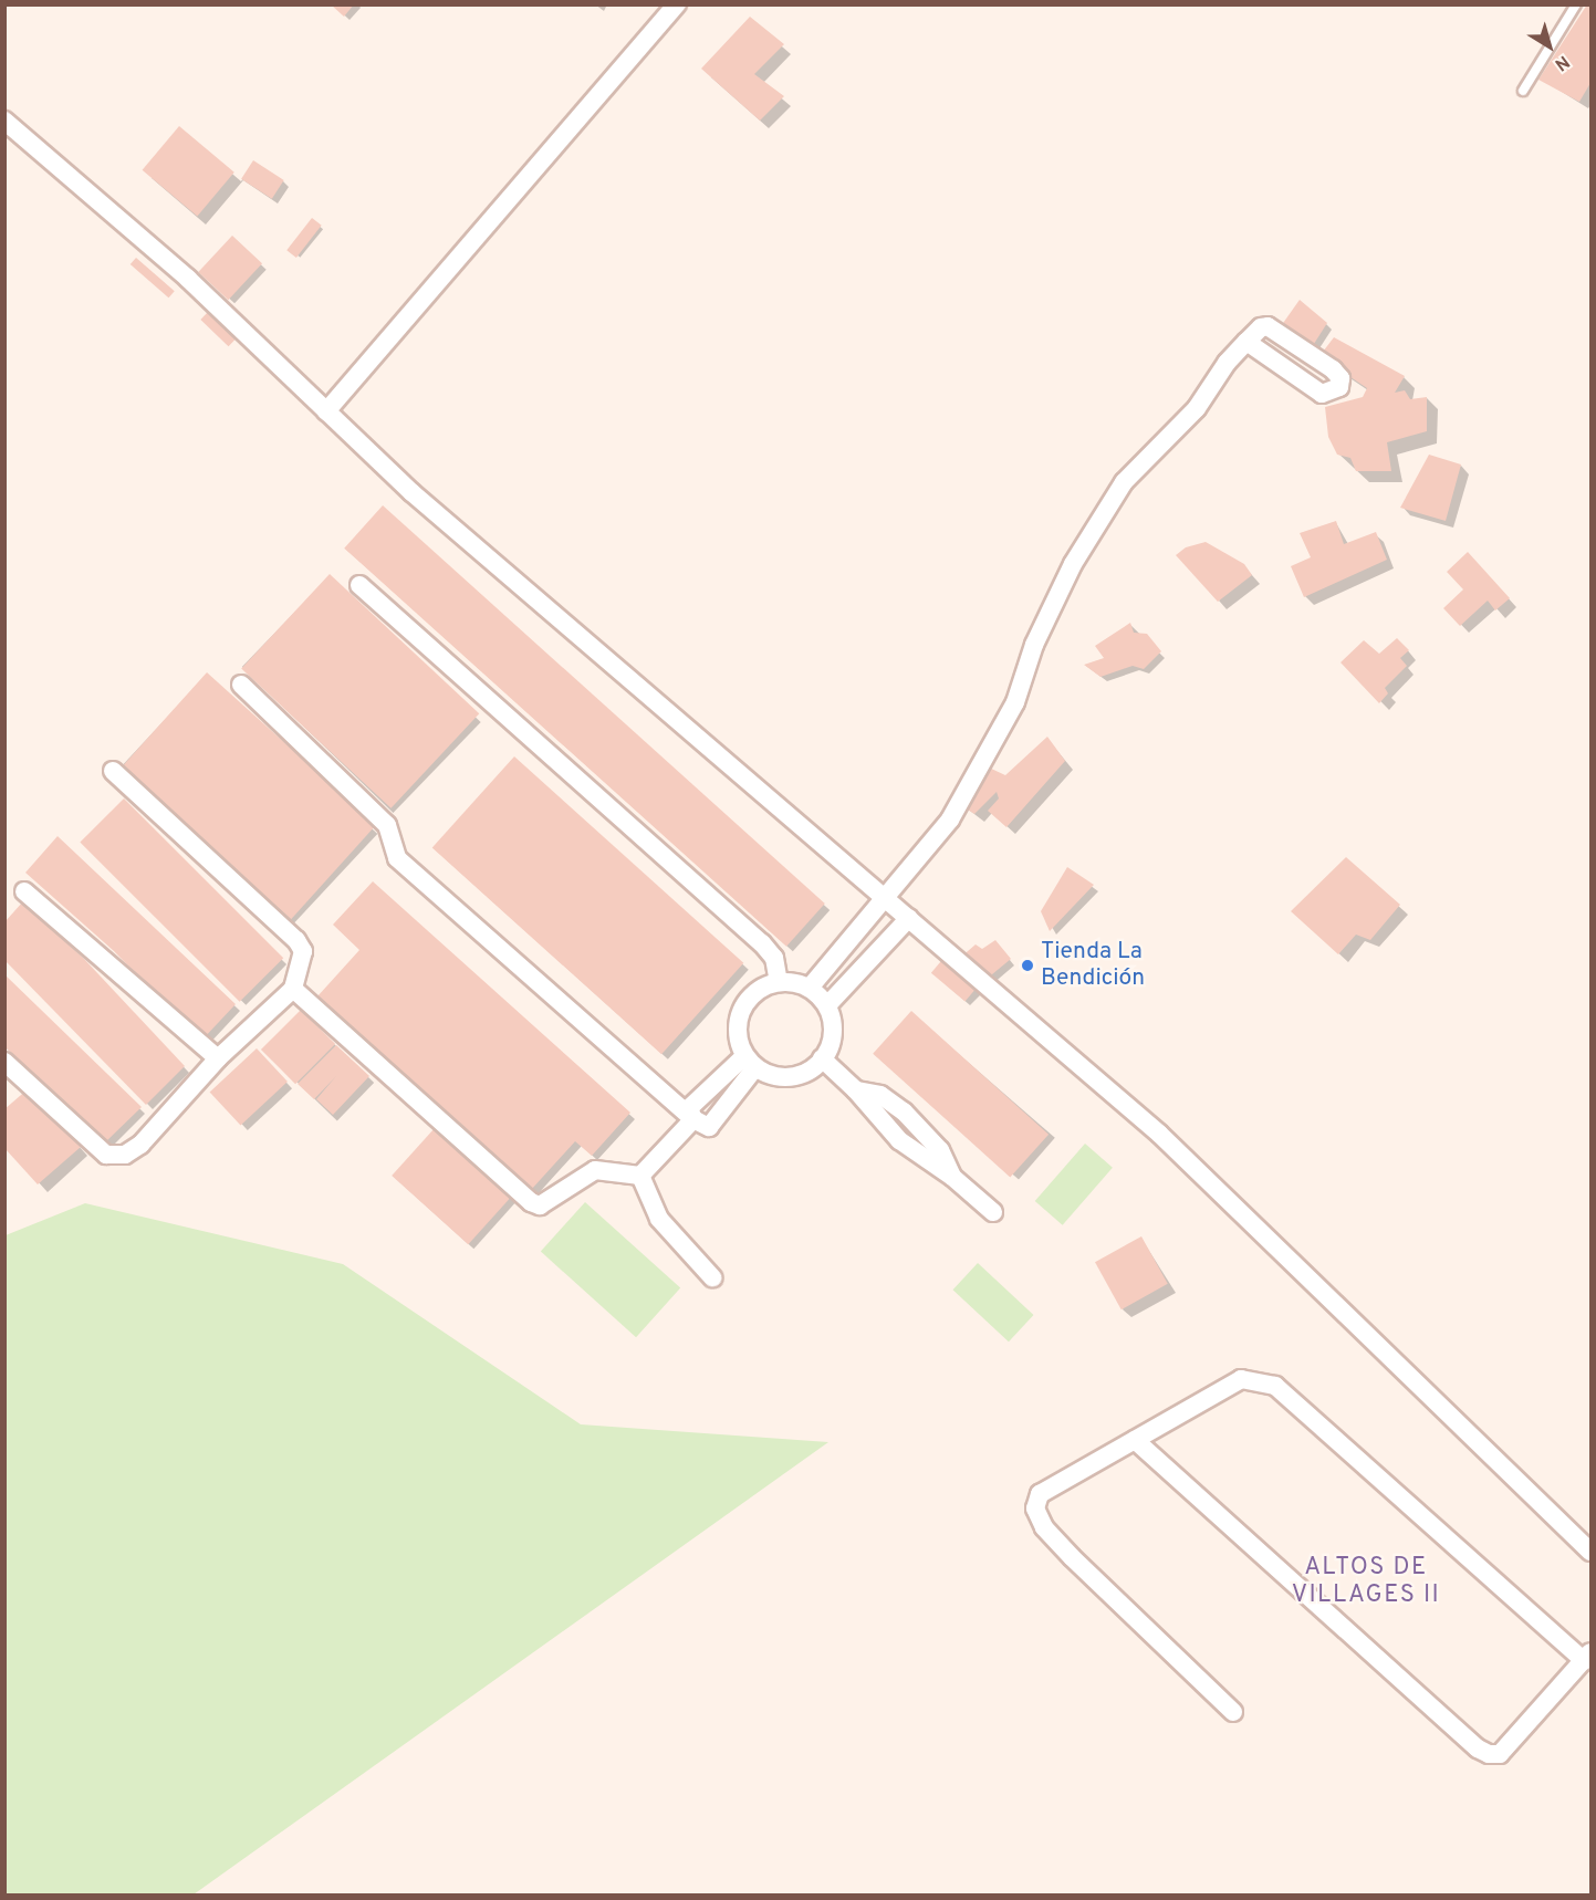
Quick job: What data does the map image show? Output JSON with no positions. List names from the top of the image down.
{
  "districts": ["ALTOS DE VILLAGES II"],
  "places": ["Tienda La Bendición"],
  "north": "bottom right"
}
